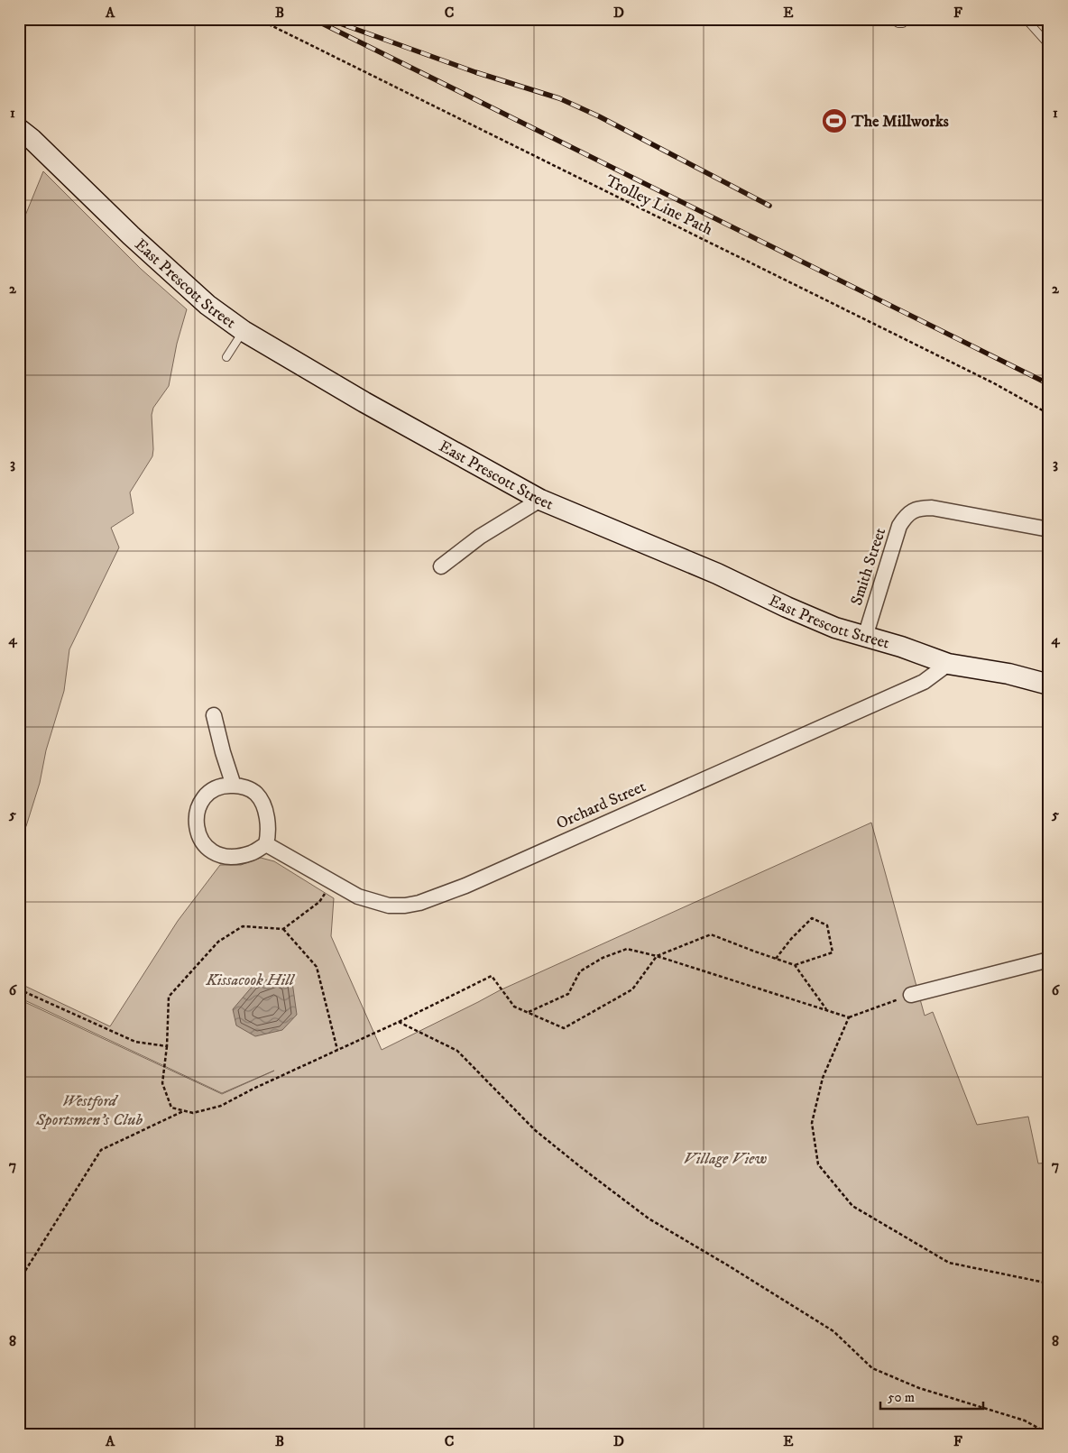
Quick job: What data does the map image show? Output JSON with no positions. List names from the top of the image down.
{
  "streets": {
    "main road": ["East Prescott Street"],
    "street": ["Smith Street", "Orchard Street"],
    "path": ["Trolley Line Path"]
  },
  "crossings": [
    ["East Prescott Street", "Smith Street"],
    ["East Prescott Street", "Orchard Street"]
  ],
  "parks": ["Kissacook Hill", "Westford Sportsmen’s Club", "Village View"],
  "places": {
    "sports": ["The Millworks"]
  },
  "scale_bar": "50 m",
  "grid": {
    "columns": [
      "A",
      "B",
      "C",
      "D",
      "E",
      "F"
    ],
    "rows": [
      "1",
      "2",
      "3",
      "4",
      "5",
      "6",
      "7",
      "8"
    ]
  }
}
